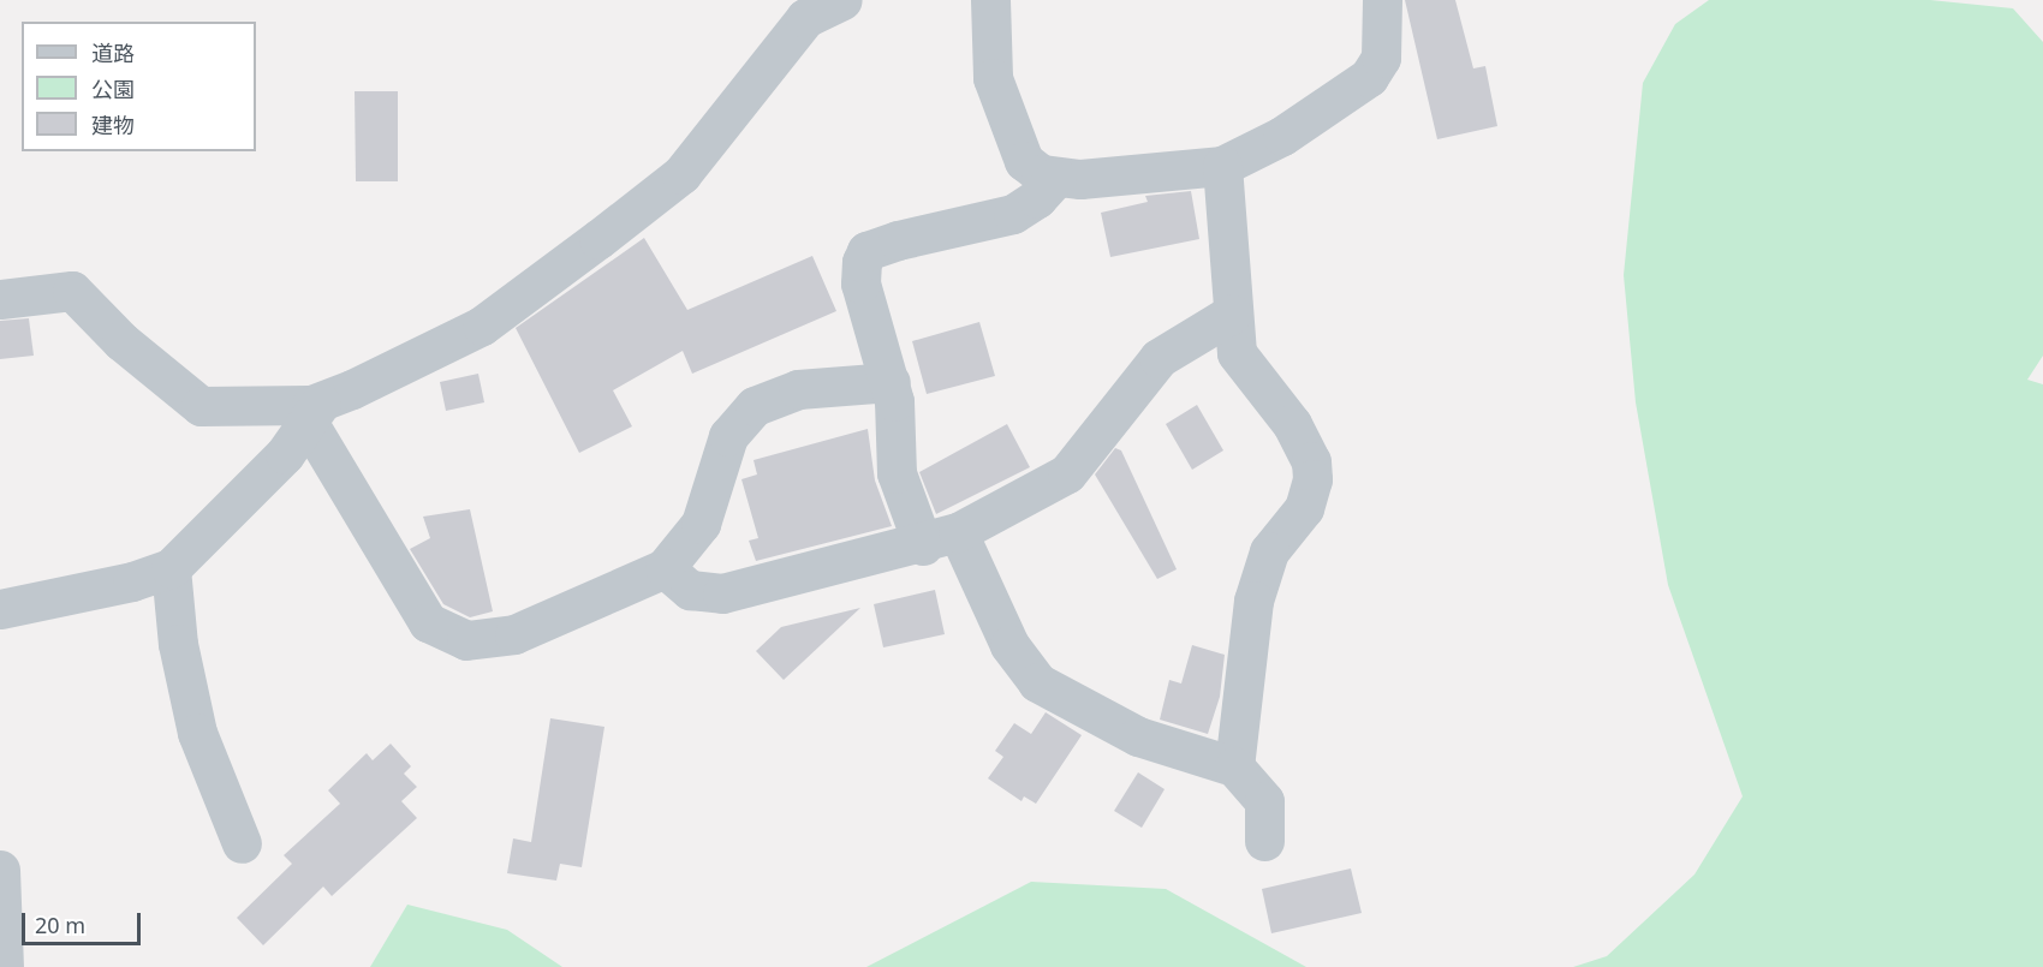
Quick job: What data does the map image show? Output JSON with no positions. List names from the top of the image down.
{
  "legend": ["道路", "公園", "建物"],
  "scale_bar": "20 m"
}
